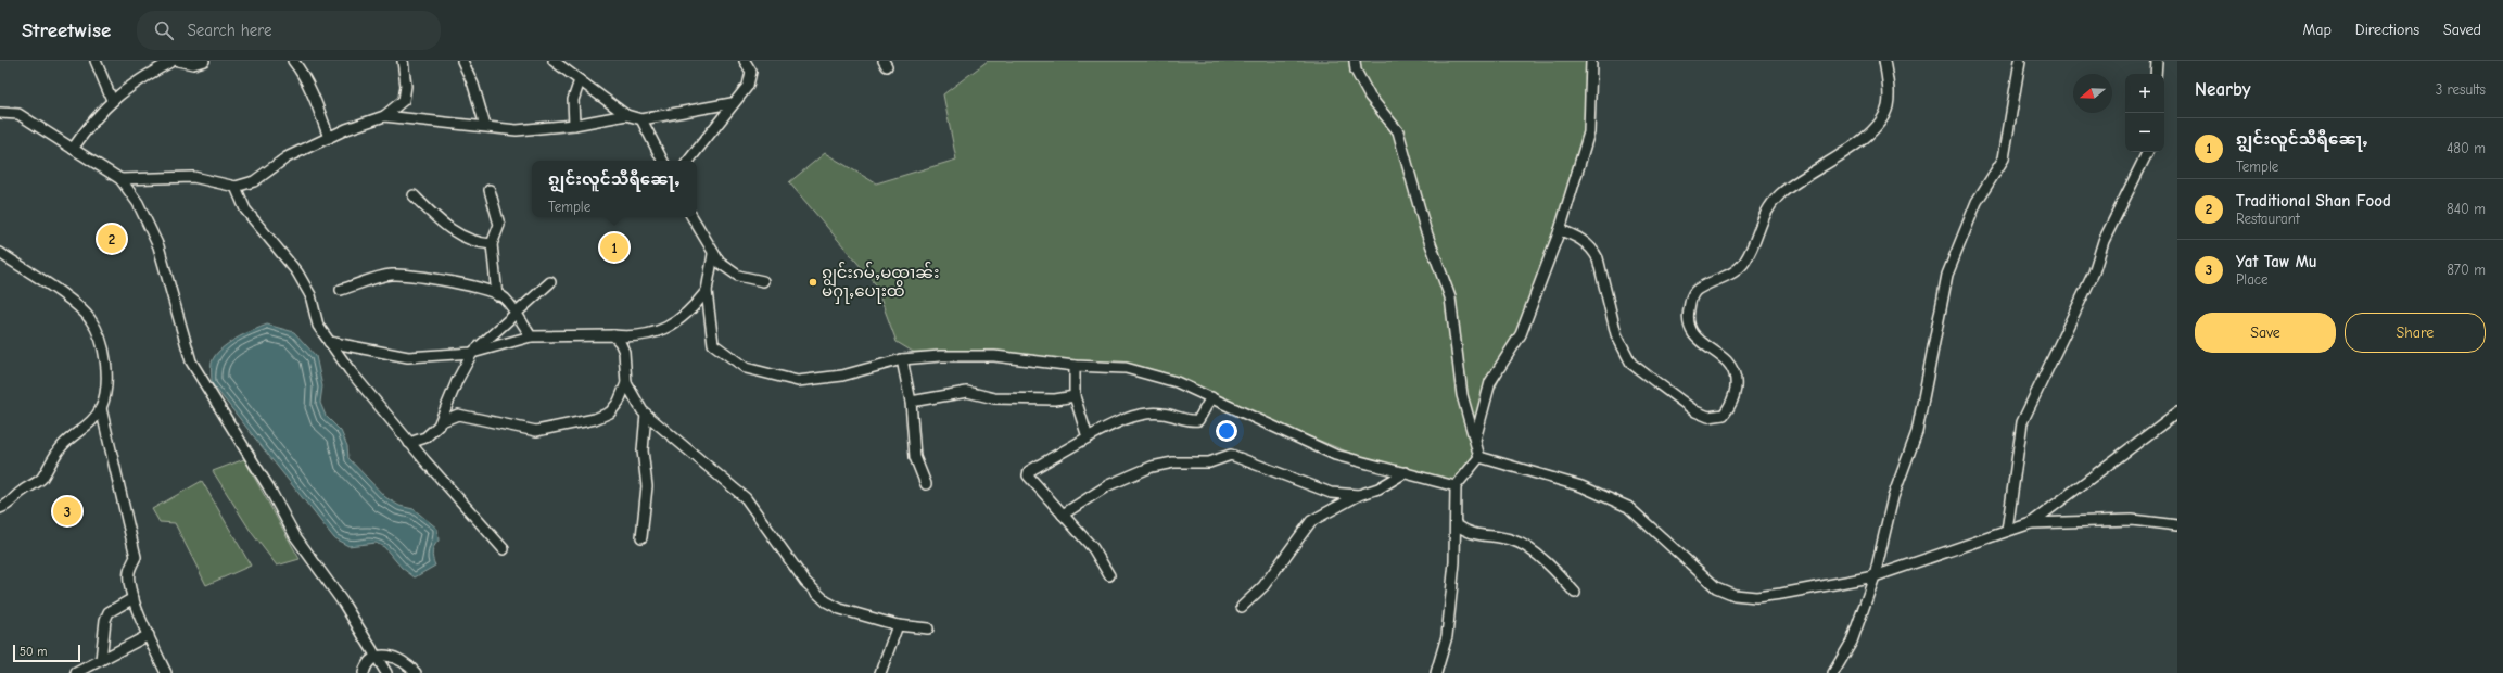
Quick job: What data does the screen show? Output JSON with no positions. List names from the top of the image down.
{
  "places": ["ၵျွင်းၵမ်ႇမထၢၼ်း မႁႃႇပေႃးထိ"],
  "scale_bar": "50 m",
  "north": "left",
  "page": {
    "header": "Streetwise",
    "search": "Search here",
    "nav": ["Map", "Directions", "Saved"],
    "heading": ["Nearby", "3 results"],
    "map_buttons": ["+", "−"],
    "list": [
      {
        "mark": "1",
        "name": "ၵျွင်းလူင်သီရီၼေႃႇ",
        "note": "Temple",
        "value": "480 m"
      },
      {
        "mark": "2",
        "name": "Traditional Shan Food",
        "note": "Restaurant",
        "value": "840 m"
      },
      {
        "mark": "3",
        "name": "Yat Taw Mu",
        "note": "Place",
        "value": "870 m"
      }
    ],
    "popup": ["ၵျွင်းလူင်သီရီၼေႃႇ", "Temple"],
    "pins": ["2", "1", "3"],
    "buttons": ["Save", "Share"],
    "scale": "50 m"
  }
}
